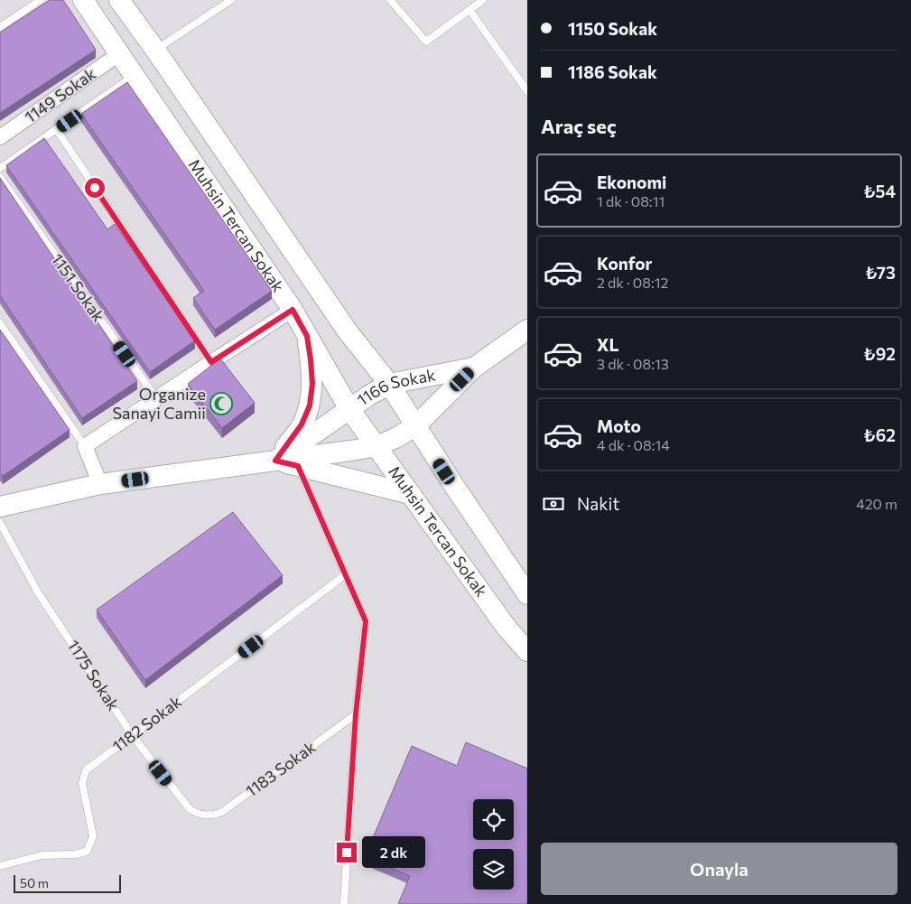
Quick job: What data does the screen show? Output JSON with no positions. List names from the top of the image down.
{
  "streets": {
    "street": ["1149 Sokak", "Muhsin Tercan Sokak", "1166 Sokak"],
    "lane": [
      "1151 Sokak",
      "1175 Sokak",
      "1182 Sokak",
      "1183 Sokak"
    ]
  },
  "crossings": [
    ["1149 Sokak", "Muhsin Tercan Sokak"],
    ["Muhsin Tercan Sokak", "1166 Sokak"],
    ["1175 Sokak", "1182 Sokak"],
    ["1175 Sokak", "1183 Sokak"]
  ],
  "places": {
    "mosque": ["Organize Sanayi Camii"]
  },
  "scale_bar": "50 m",
  "page": {
    "banner": ["1150 Sokak", "1186 Sokak"],
    "heading": "Araç seç",
    "list": [
      {
        "name": "Ekonomi",
        "note": "1 dk · 08:11",
        "value": "₺54"
      },
      {
        "name": "Konfor",
        "note": "2 dk · 08:12",
        "value": "₺73"
      },
      {
        "name": "XL",
        "note": "3 dk · 08:13",
        "value": "₺92"
      },
      {
        "name": "Moto",
        "note": "4 dk · 08:14",
        "value": "₺62"
      }
    ],
    "pay": ["Nakit", "420 m"],
    "buttons": "Onayla",
    "bubble": "2 dk",
    "scale": "50 m"
  }
}
